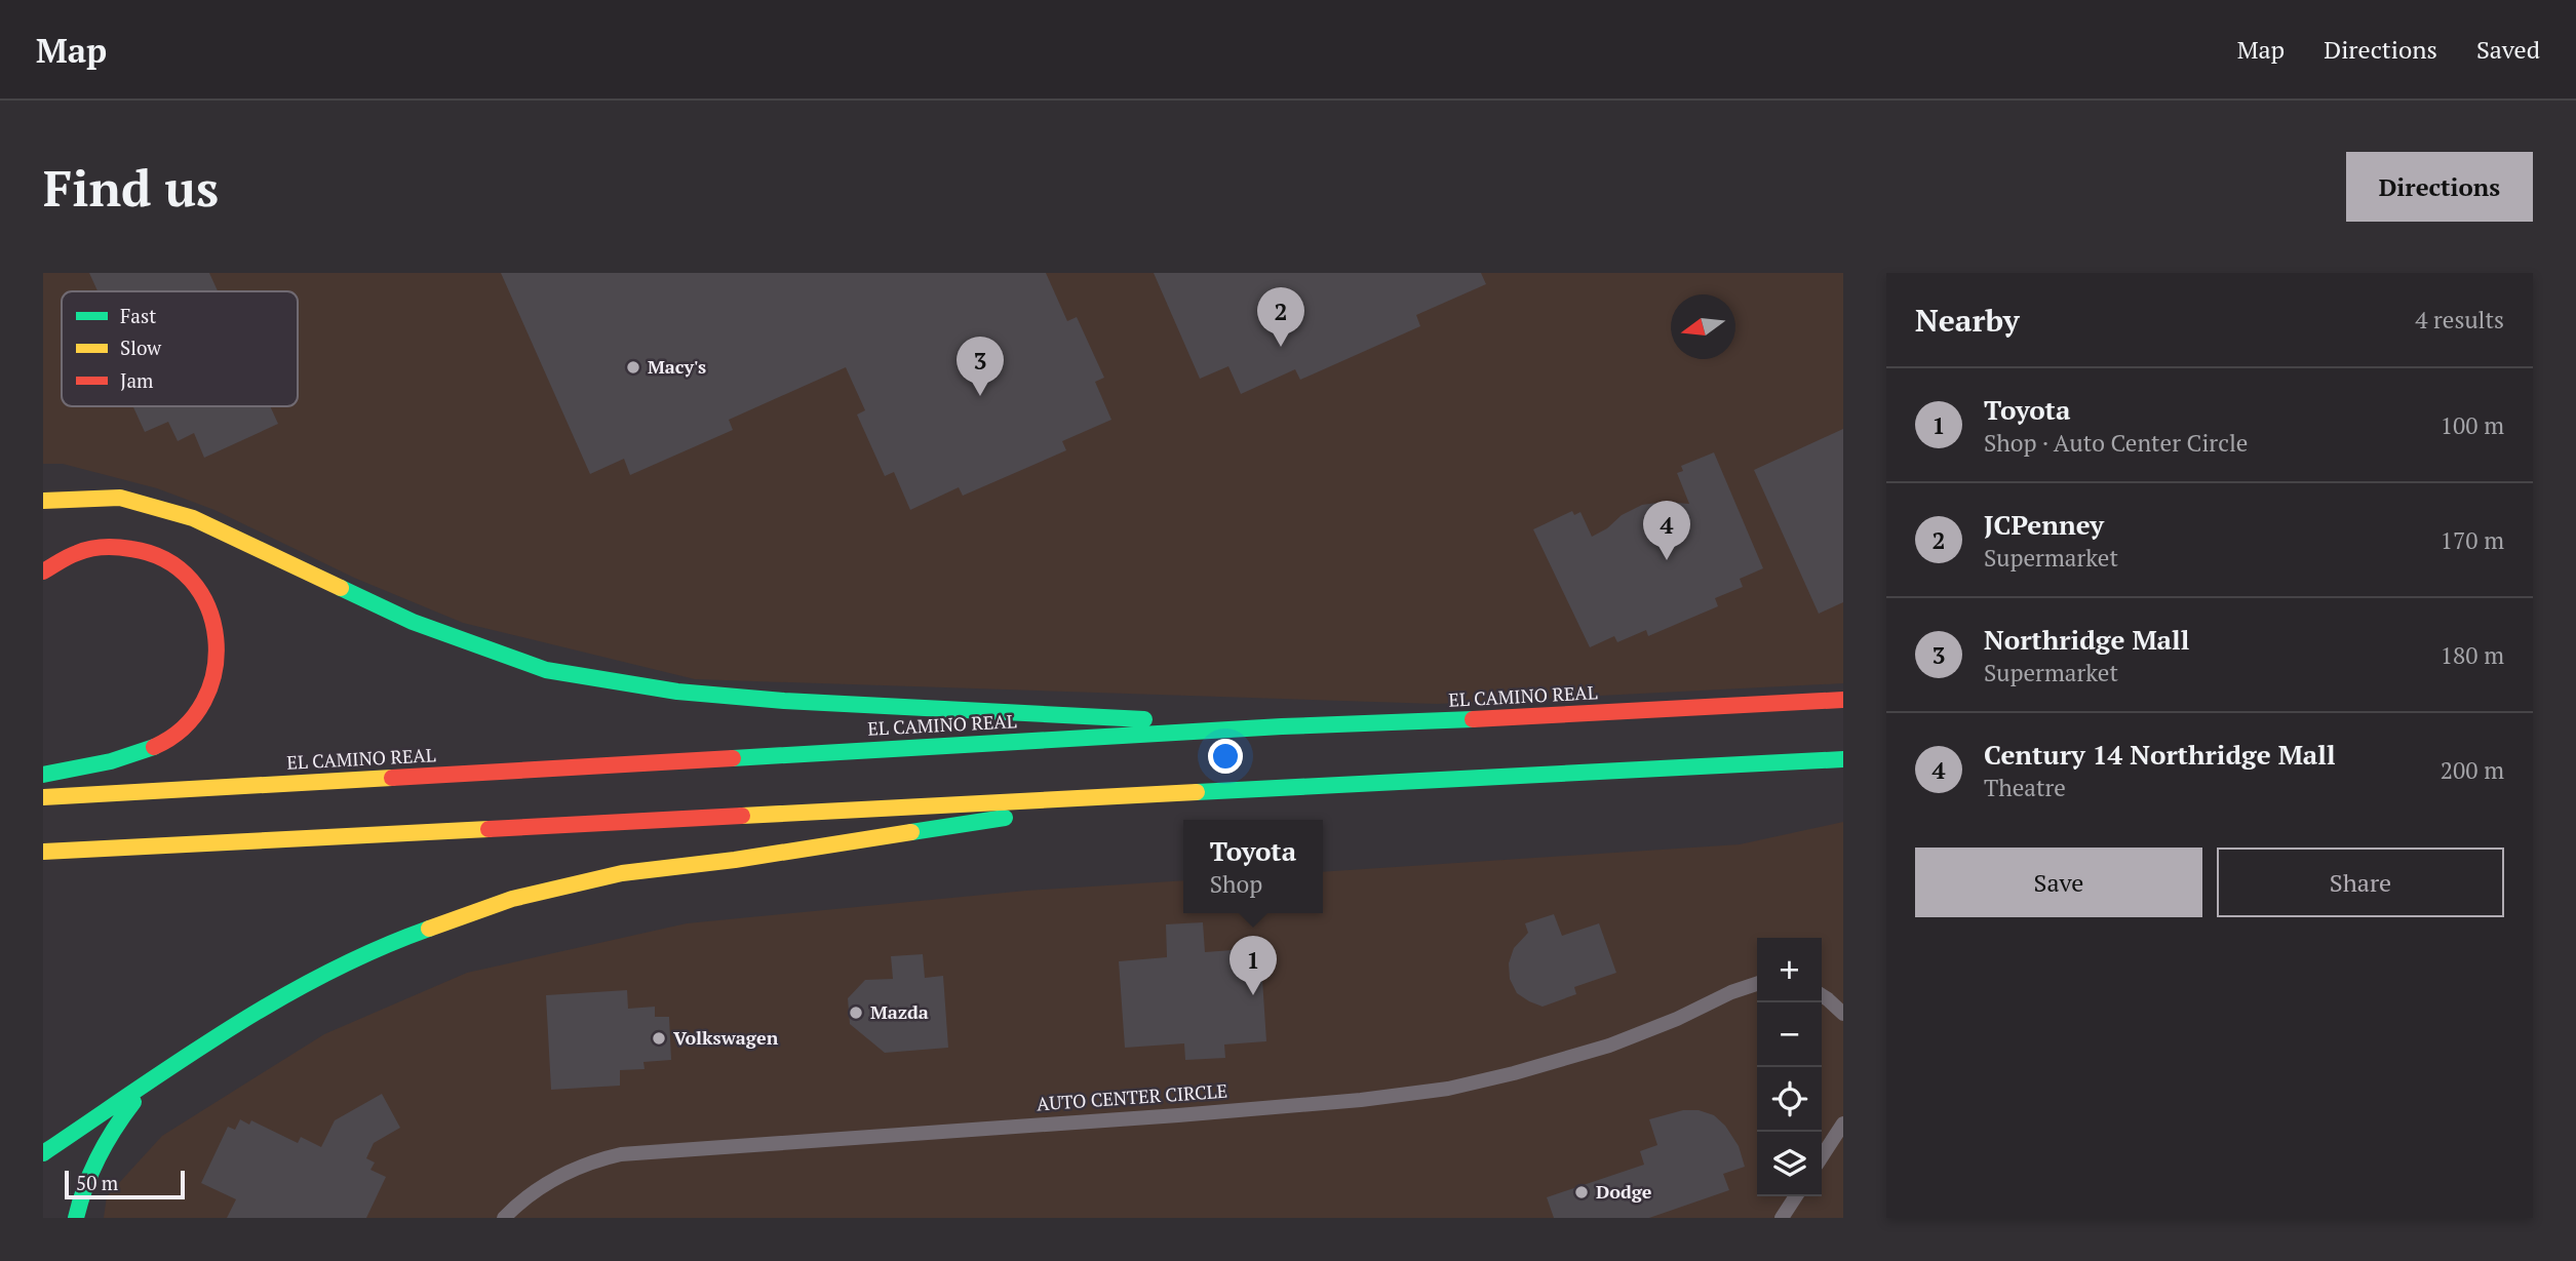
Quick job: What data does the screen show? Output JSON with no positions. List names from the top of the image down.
{
  "streets": {
    "highway": ["EL CAMINO REAL"],
    "street": ["AUTO CENTER CIRCLE"]
  },
  "places": [
    "Macy's",
    "Mazda",
    "Volkswagen",
    "Dodge"
  ],
  "legend": ["Fast", "Slow", "Jam"],
  "scale_bar": "50 m",
  "north": "left",
  "page": {
    "header": "Map",
    "nav": ["Map", "Directions", "Saved"],
    "buttons": [
      "Directions",
      ["Save", "Share"]
    ],
    "title": "Find us",
    "heading": ["Nearby", "4 results"],
    "pins": [
      "2",
      "3",
      "4",
      "1"
    ],
    "list": [
      {
        "mark": "1",
        "name": "Toyota",
        "note": "Shop · Auto Center Circle",
        "value": "100 m"
      },
      {
        "mark": "2",
        "name": "JCPenney",
        "note": "Supermarket",
        "value": "170 m"
      },
      {
        "mark": "3",
        "name": "Northridge Mall",
        "note": "Supermarket",
        "value": "180 m"
      },
      {
        "mark": "4",
        "name": "Century 14 Northridge Mall",
        "note": "Theatre",
        "value": "200 m"
      }
    ],
    "popup": ["Toyota", "Shop"],
    "map_buttons": ["+", "−"],
    "scale": "50 m"
  }
}
